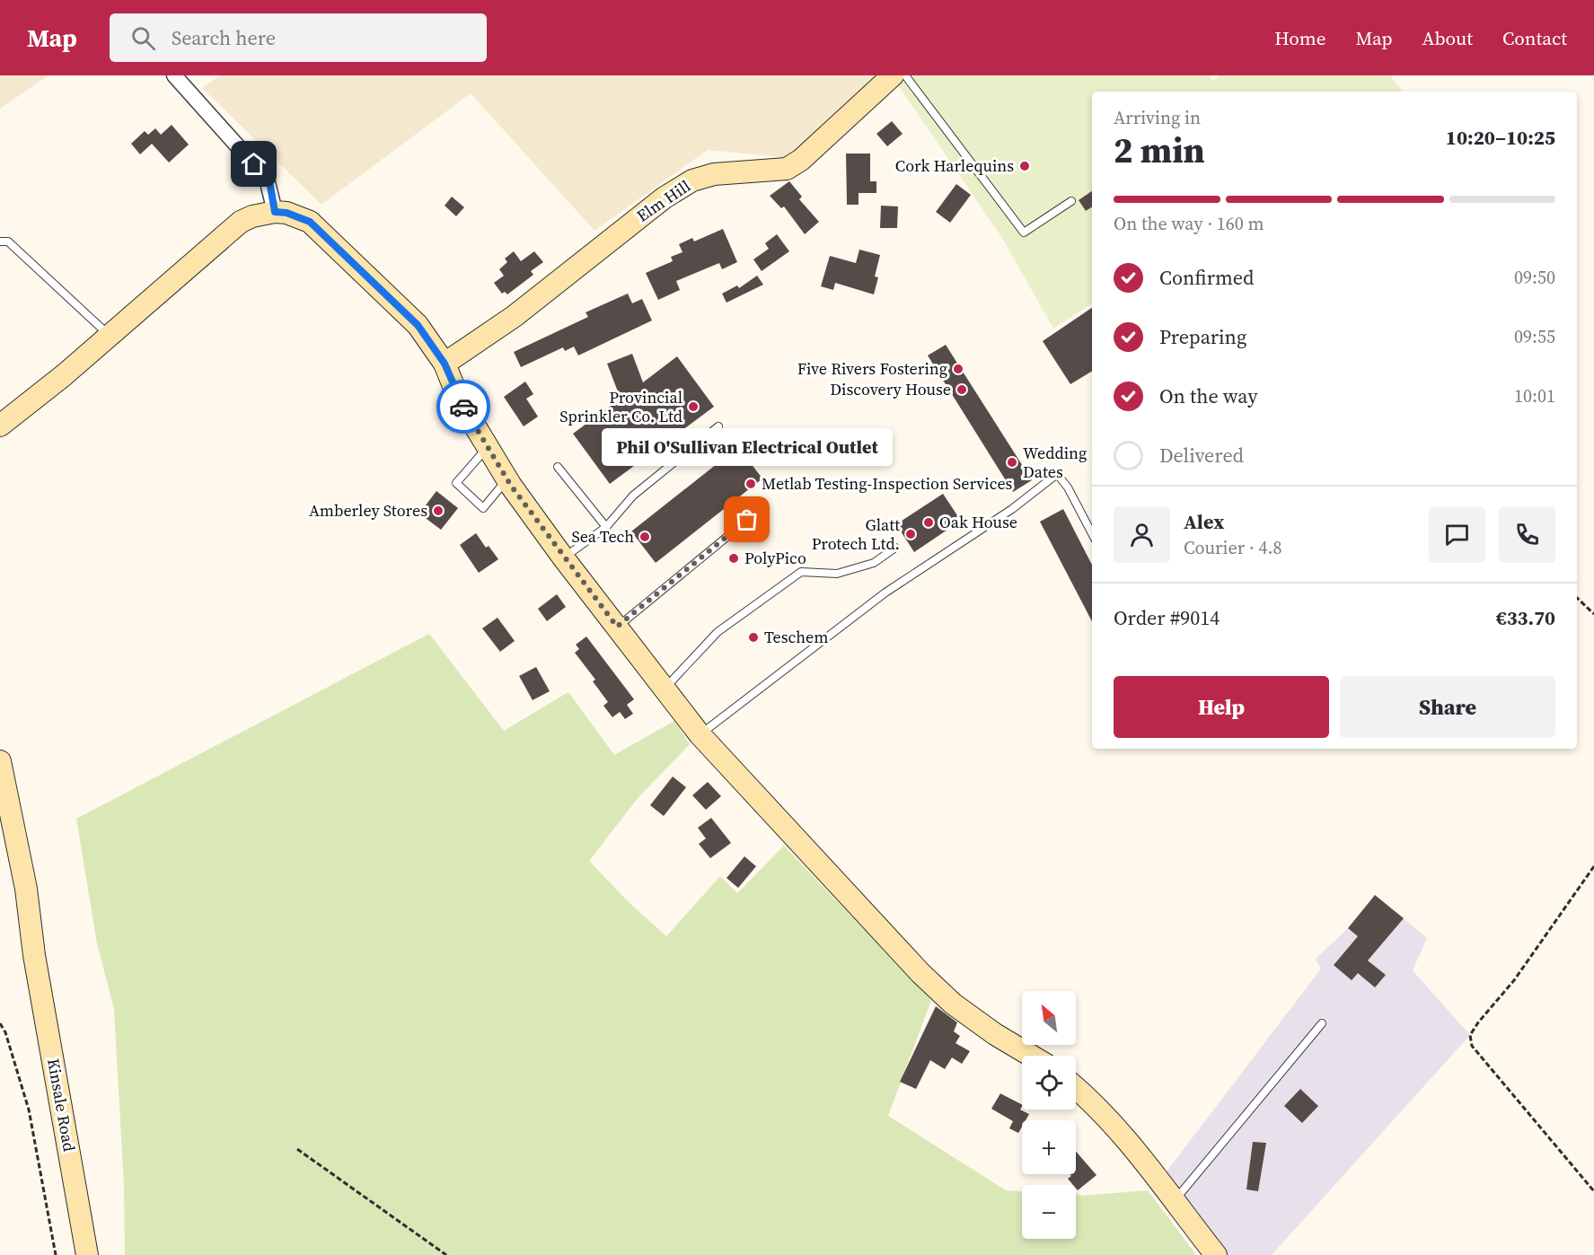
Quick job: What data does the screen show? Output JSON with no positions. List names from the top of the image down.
{
  "streets": {
    "street": ["Elm Hill", "Kinsale Road"]
  },
  "places": [
    "Cork Harlequins",
    "Five Rivers Fostering",
    "Discovery House",
    "Provincial Sprinkler Co. Ltd",
    "Wedding Dates",
    "Metlab Testing-Inspection Services",
    "Amberley Stores",
    "Phil O'Sullivan Electrical Outlet",
    "Oak House",
    "Glatt Protech Ltd.",
    "Sea Tech",
    "PolyPico",
    "Teschem"
  ],
  "north": "top left",
  "page": {
    "header": "Map",
    "search": "Search here",
    "nav": [
      "Home",
      "Map",
      "About",
      "Contact"
    ],
    "heading": ["2 min", "Arriving in", "10:20–10:25"],
    "panel": [
      "Alex",
      "Courier · 4.8",
      "Order #9014",
      "€33.70"
    ],
    "bar": "On the way · 160 m",
    "list": [
      ["Confirmed", "09:50"],
      ["Preparing", "09:55"],
      ["On the way", "10:01"],
      "Delivered"
    ],
    "bubble": "Phil O'Sullivan Electrical Outlet",
    "buttons": ["Help", "Share"],
    "map_buttons": ["+", "−"]
  }
}
